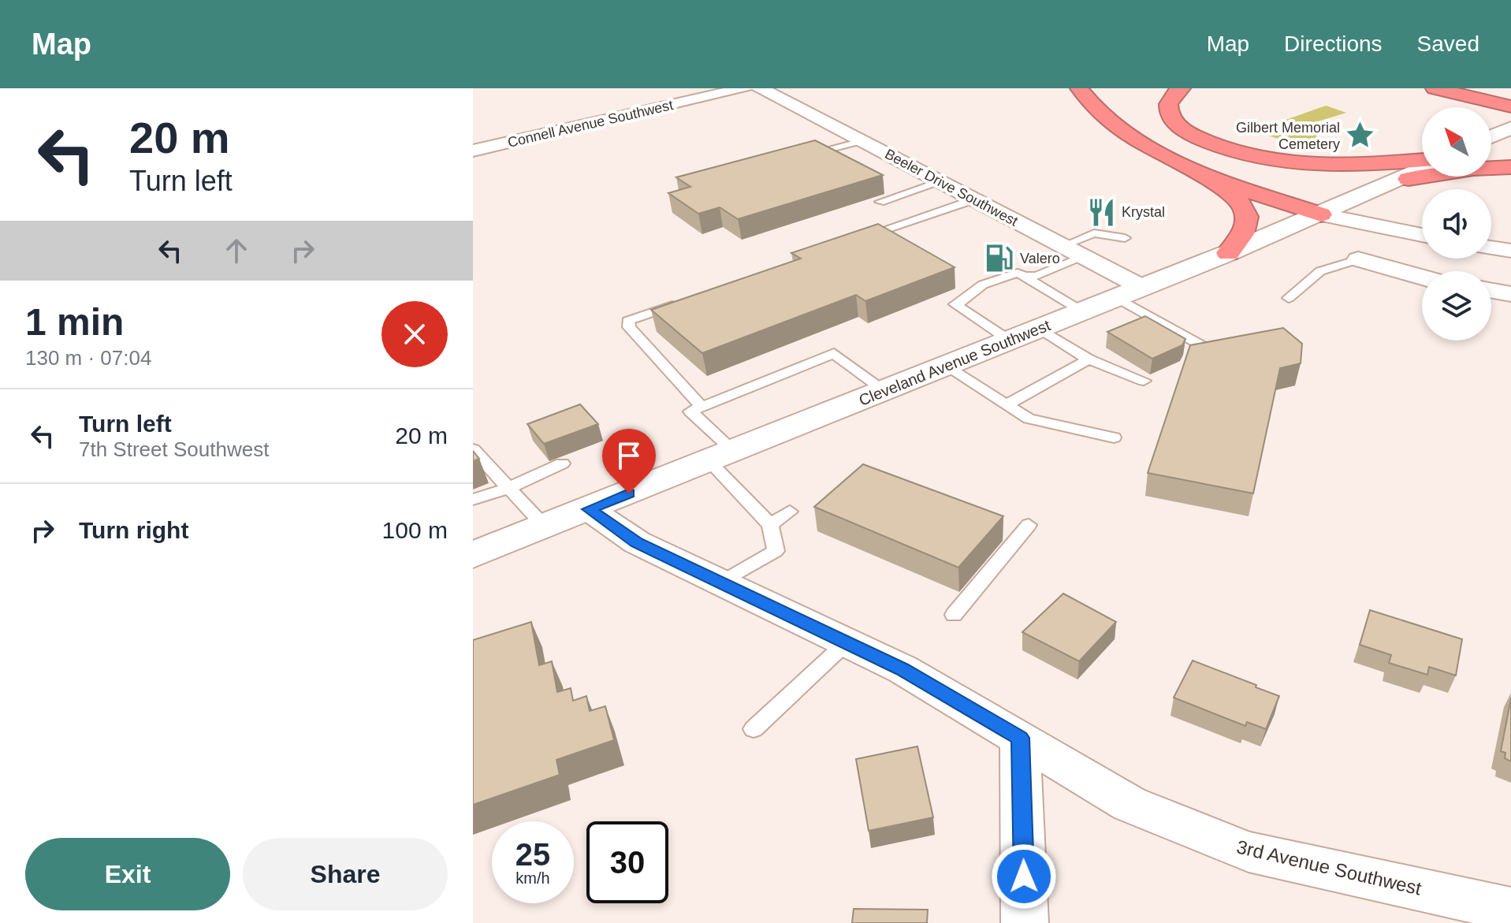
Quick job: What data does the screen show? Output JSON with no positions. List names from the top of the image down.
{
  "streets": {
    "main road": ["Cleveland Avenue Southwest"],
    "street": ["Connell Avenue Southwest", "Beeler Drive Southwest", "3rd Avenue Southwest"]
  },
  "crossings": [
    ["Beeler Drive Southwest", "Cleveland Avenue Southwest"],
    ["Cleveland Avenue Southwest", "3rd Avenue Southwest"]
  ],
  "places": {
    "place": ["Gilbert Memorial Cemetery"],
    "restaurant": ["Krystal"],
    "fuel station": ["Valero"]
  },
  "north": "top left",
  "page": {
    "header": "Map",
    "nav": ["Map", "Directions", "Saved"],
    "turn": ["20 m", "Turn left"],
    "heading": ["1 min", "130 m · 07:04"],
    "list": [
      {
        "name": "Turn left",
        "note": "7th Street Southwest",
        "value": "20 m"
      },
      {
        "name": "Turn right",
        "value": "100 m"
      }
    ],
    "speed": "25 km/h",
    "limit": "30",
    "buttons": ["Exit", "Share"]
  }
}
